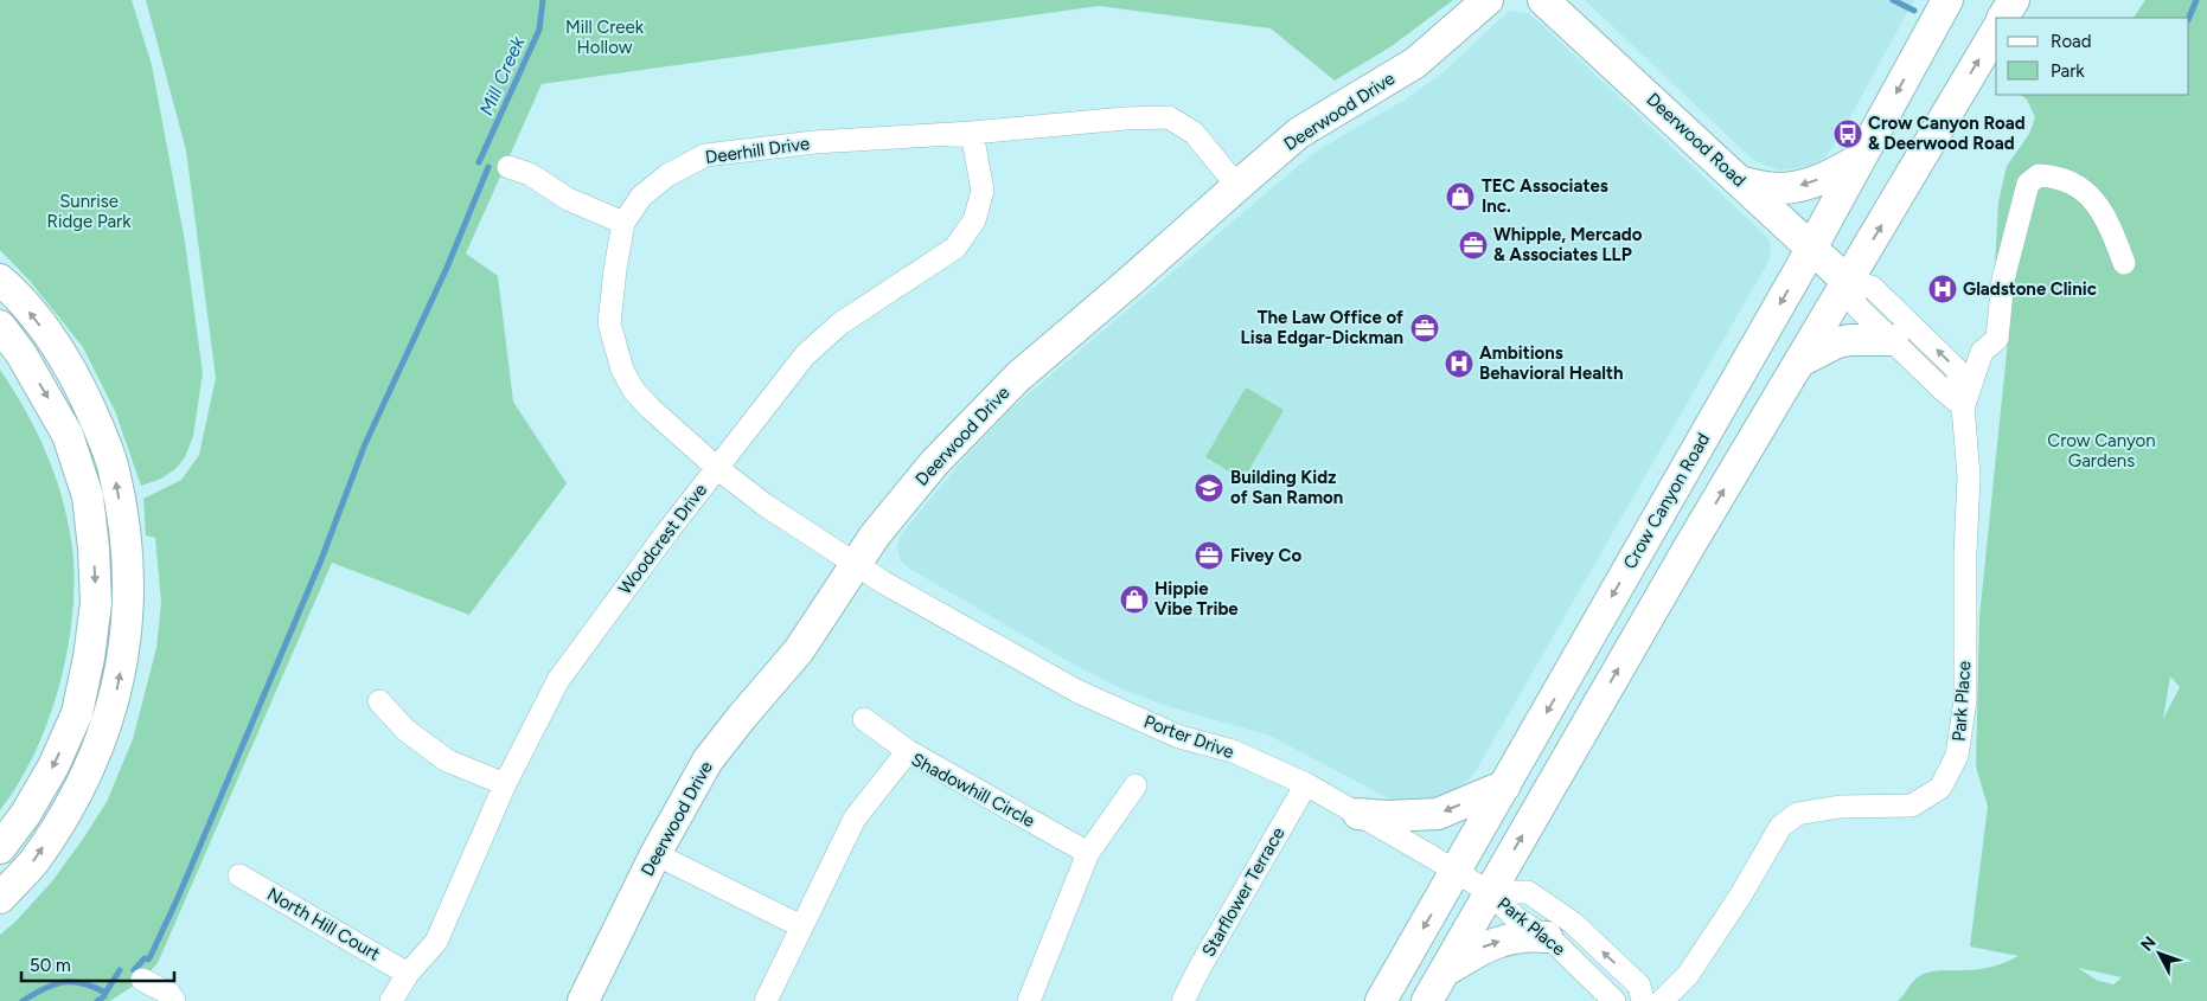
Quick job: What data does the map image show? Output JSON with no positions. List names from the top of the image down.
{
  "streets": {
    "street": [
      "Deerwood Drive",
      "Deerwood Road",
      "Deerhill Drive",
      "Crow Canyon Road",
      "Woodcrest Drive",
      "Park Place",
      "Porter Drive",
      "Shadowhill Circle",
      "Starflower Terrace",
      "North Hill Court"
    ]
  },
  "crossings": [
    ["Deerwood Drive", "Deerhill Drive"],
    ["Deerwood Drive", "Porter Drive"],
    ["Deerwood Road", "Crow Canyon Road"],
    ["Deerwood Road", "Park Place"],
    ["Deerhill Drive", "Woodcrest Drive"],
    ["Deerhill Drive", "Porter Drive"],
    ["Crow Canyon Road", "Porter Drive"],
    ["Woodcrest Drive", "North Hill Court"],
    ["Park Place", "Porter Drive"],
    ["Porter Drive", "Starflower Terrace"]
  ],
  "water": ["Mill Creek"],
  "parks": ["Mill Creek Hollow", "Sunrise Ridge Park", "Crow Canyon Gardens"],
  "places": {
    "bus stop": ["Crow Canyon Road & Deerwood Road"],
    "shop": ["TEC Associates Inc.", "Hippie Vibe Tribe"],
    "office": ["Whipple, Mercado & Associates LLP", "The Law Office of Lisa Edgar-Dickman", "Fivey Co"],
    "hospital": ["Gladstone Clinic", "Ambitions Behavioral Health"],
    "school or university": ["Building Kidz of San Ramon"]
  },
  "legend": ["Road", "Park"],
  "scale_bar": "50 m",
  "north": "top left"
}
